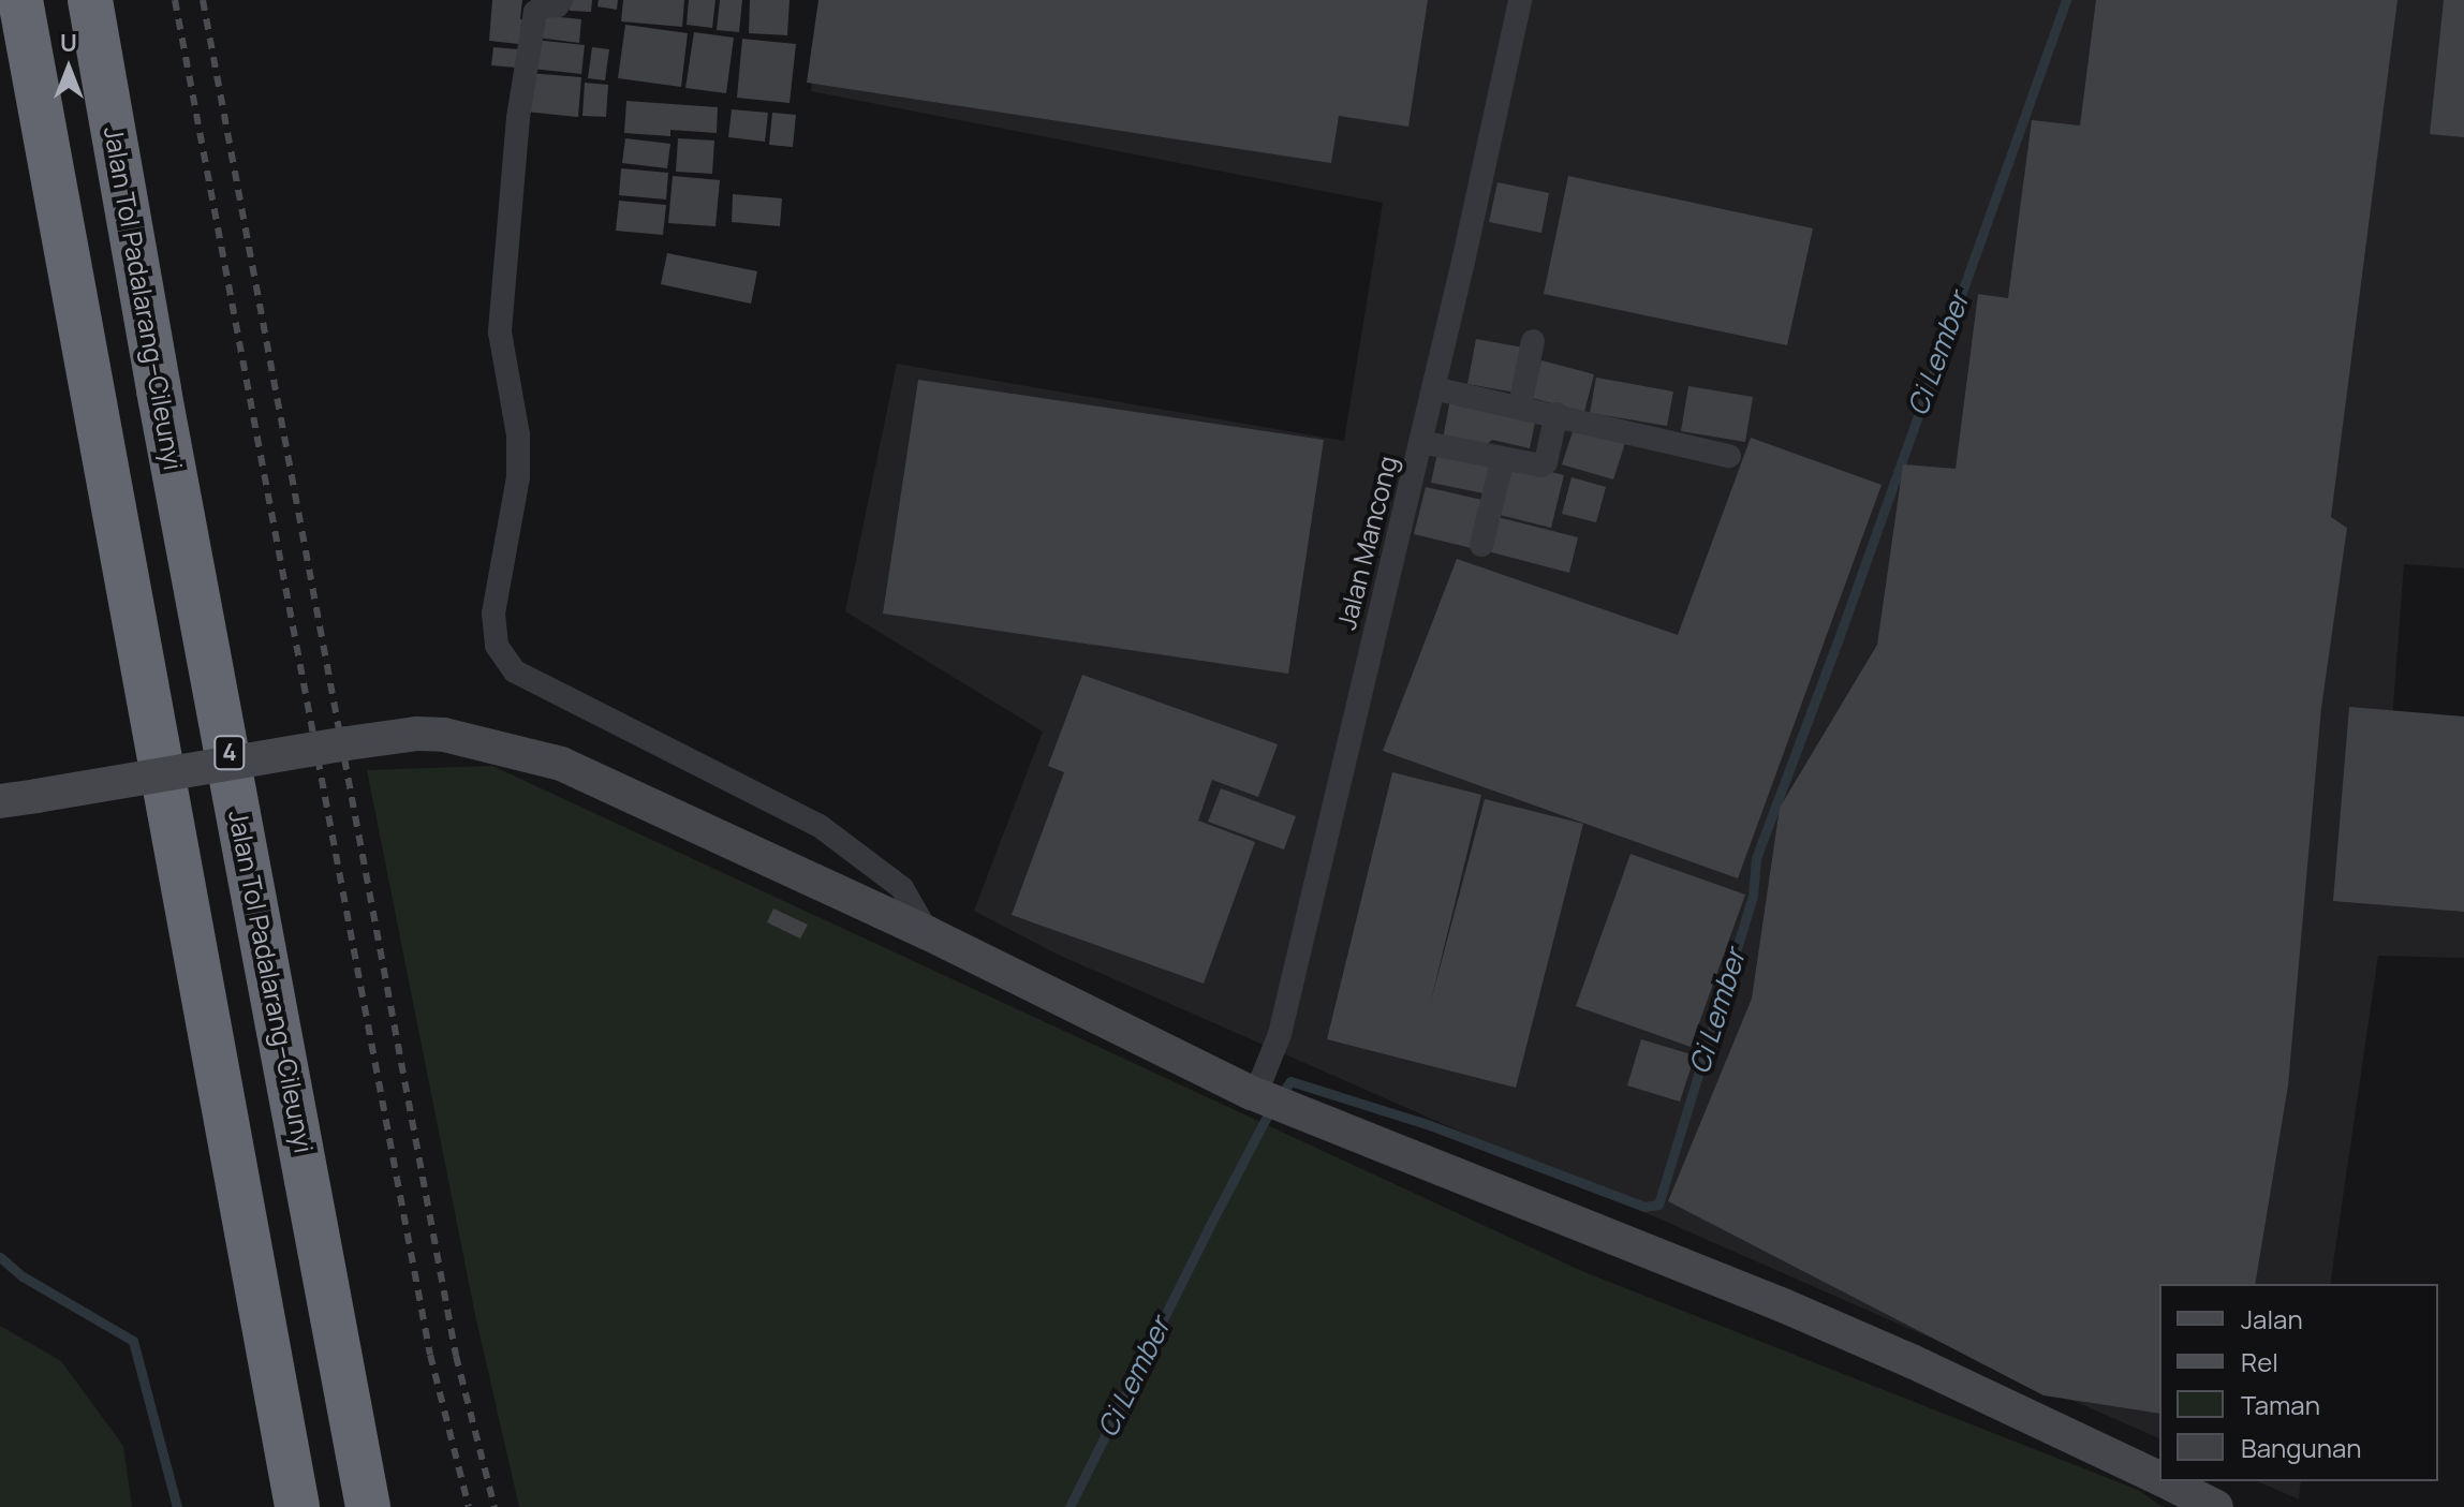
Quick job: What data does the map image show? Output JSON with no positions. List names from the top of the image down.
{
  "streets": {
    "highway": ["Jalan Tol Padalarang–Cileunyi", "4"],
    "street": ["Jalan Mancong"]
  },
  "water": ["Ci Lember"],
  "legend": [
    "Jalan",
    "Rel",
    "Taman",
    "Bangunan"
  ],
  "north": "top"
}
